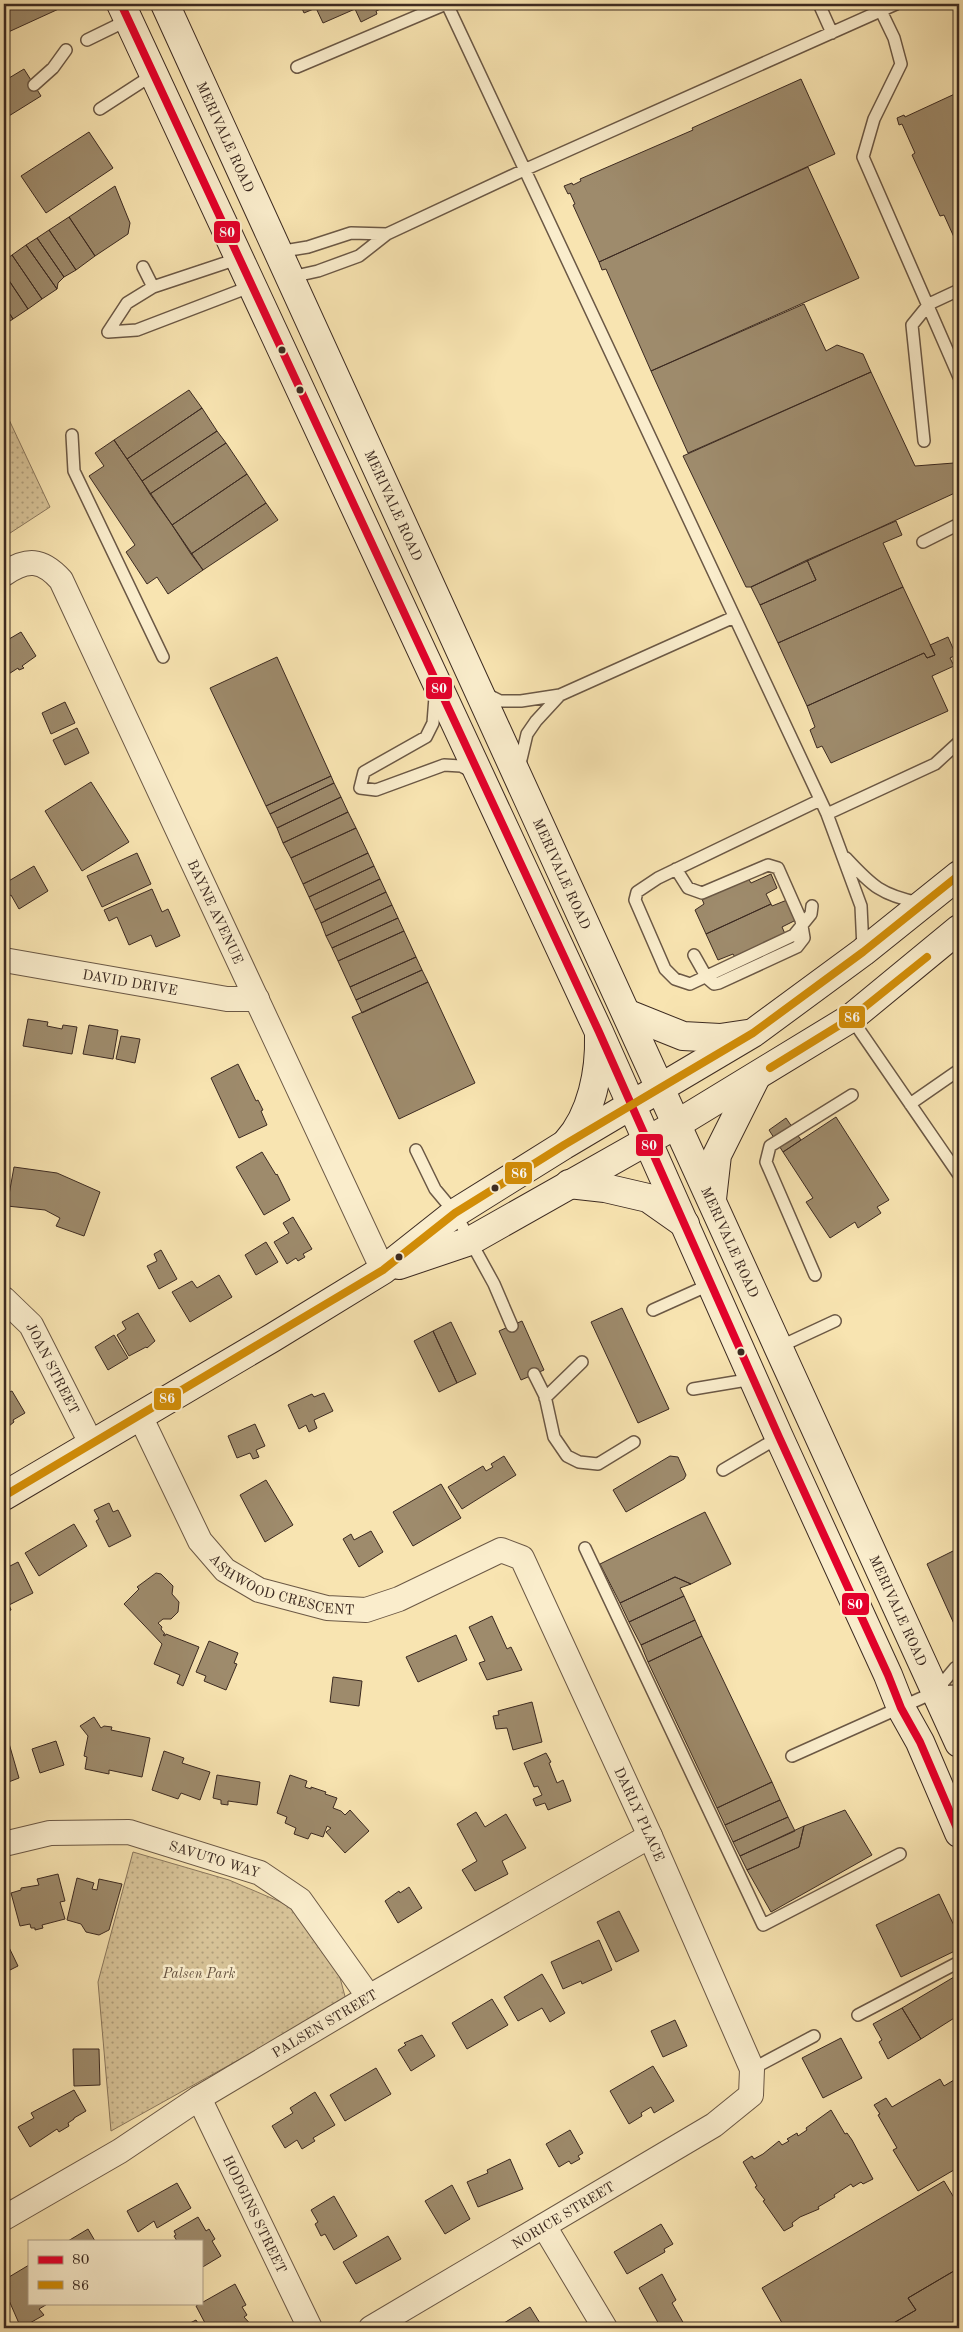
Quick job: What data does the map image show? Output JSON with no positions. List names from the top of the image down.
{
  "streets": {
    "main road": ["MERIVALE ROAD"],
    "street": [
      "BAYNE AVENUE",
      "DAVID DRIVE",
      "JOAN STREET",
      "ASHWOOD CRESCENT",
      "DARLY PLACE",
      "SAVUTO WAY",
      "PALSEN STREET",
      "HODGINS STREET",
      "NORICE STREET"
    ]
  },
  "crossings": [
    ["BAYNE AVENUE", "DAVID DRIVE"],
    ["ASHWOOD CRESCENT", "DARLY PLACE"],
    ["DARLY PLACE", "PALSEN STREET"],
    ["DARLY PLACE", "NORICE STREET"],
    ["SAVUTO WAY", "PALSEN STREET"],
    ["PALSEN STREET", "HODGINS STREET"]
  ],
  "parks": ["Palsen Park"],
  "lines": ["transit line 80", "transit line 86"],
  "legend": ["80", "86"]
}
